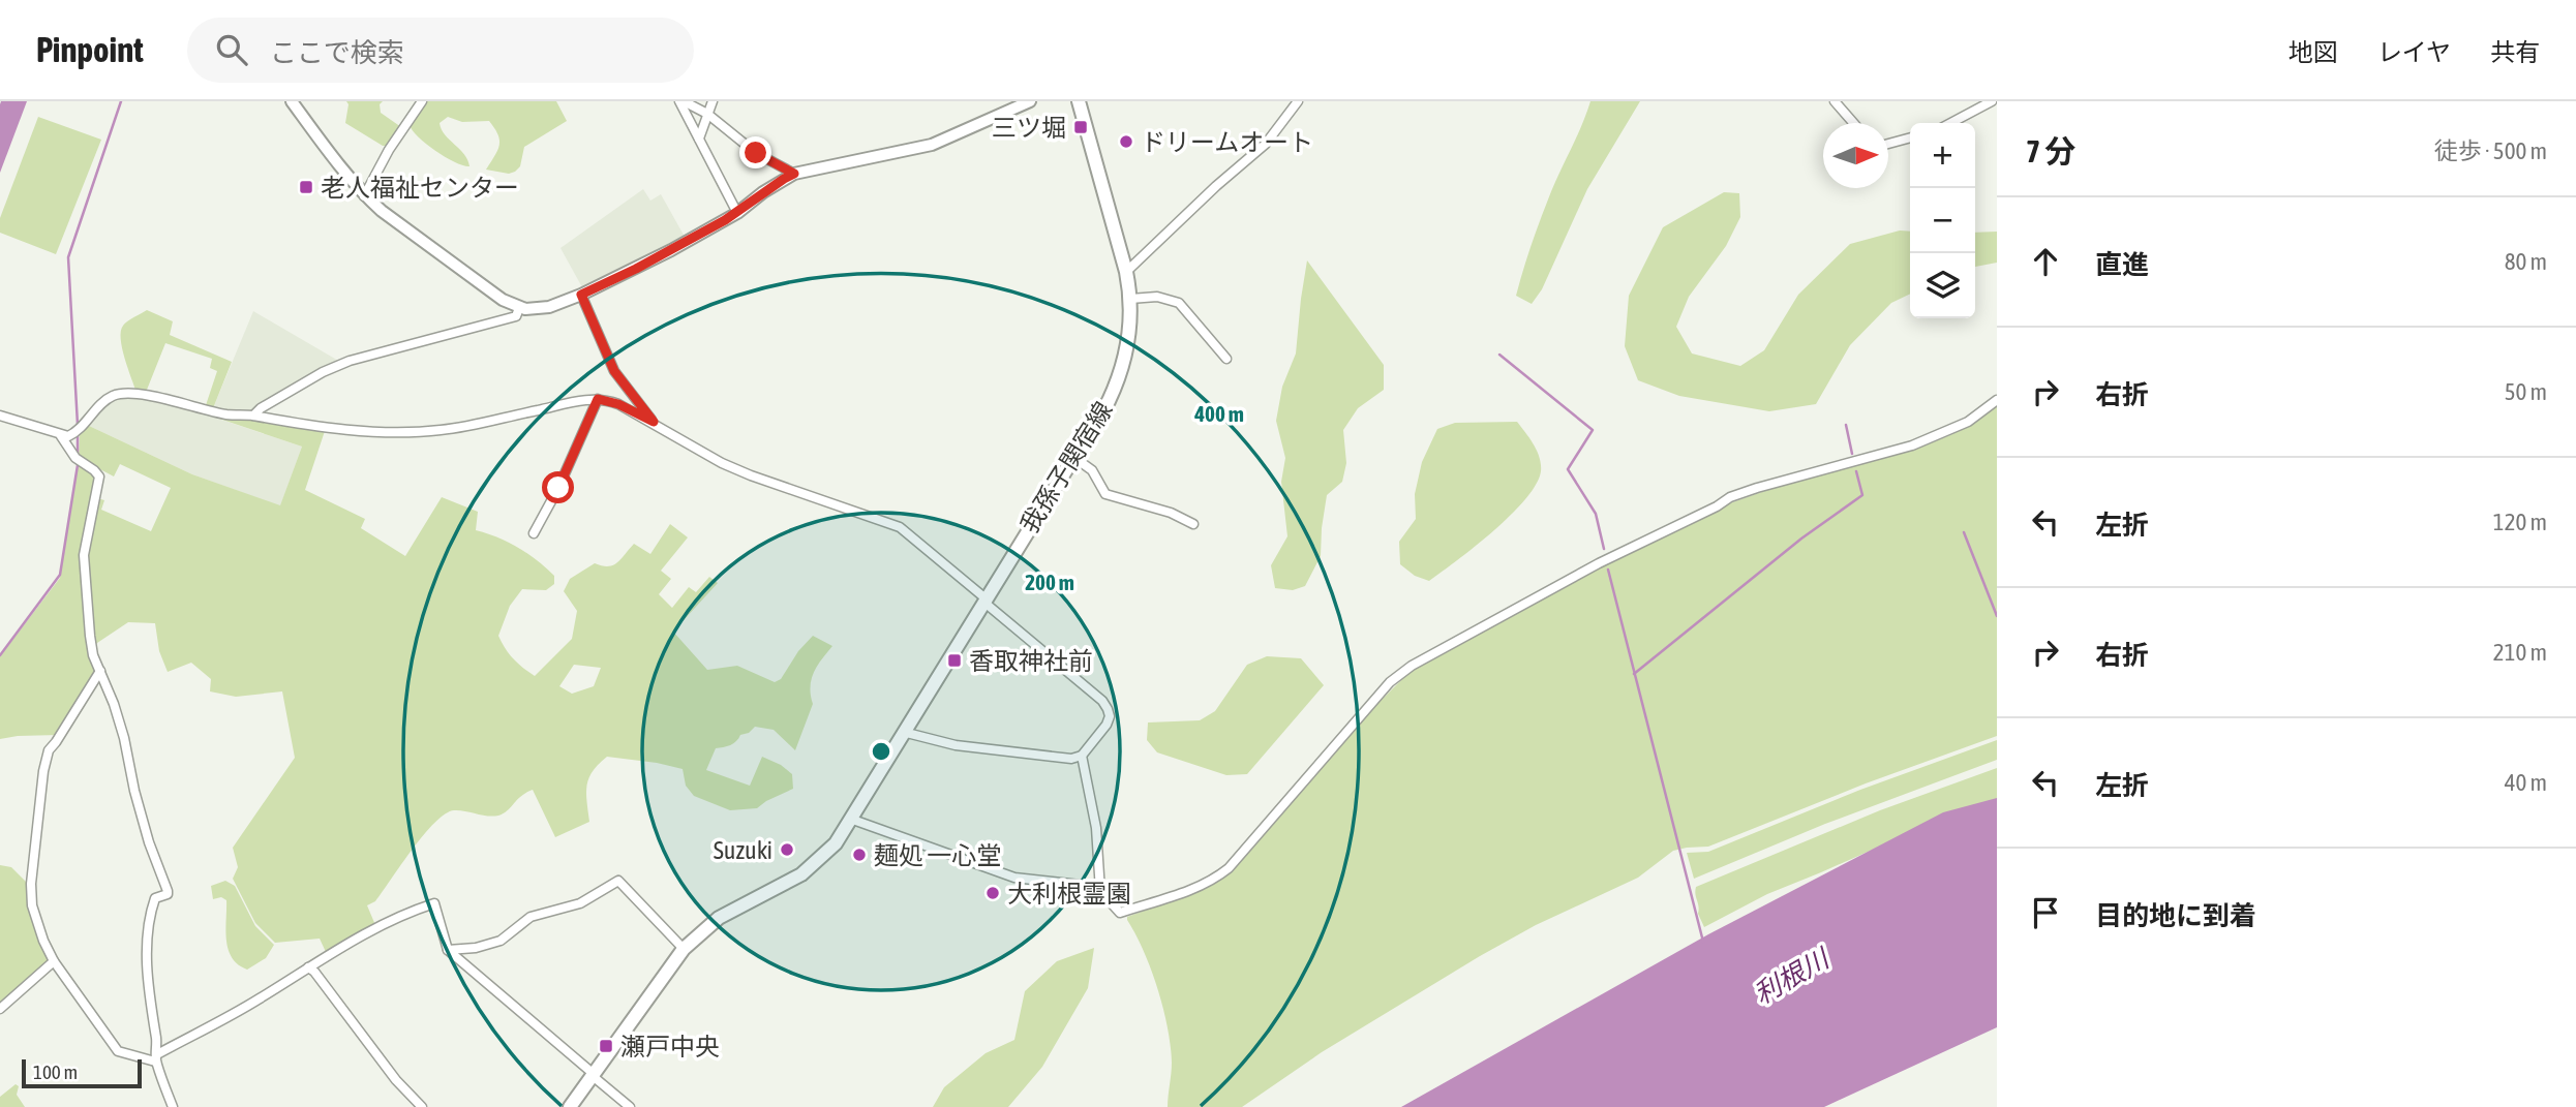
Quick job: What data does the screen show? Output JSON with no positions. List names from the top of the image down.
{
  "streets": {
    "main road": ["我孫子関宿線"]
  },
  "water": ["利根川"],
  "places": {
    "transit": [
      "三ツ堀",
      "老人福祉センター",
      "香取神社前",
      "瀬戸中央"
    ],
    "other": [
      "ドリームオート",
      "Suzuki",
      "麺処 一心堂",
      "大利根霊園"
    ]
  },
  "scale_bar": "100 m",
  "north": "right",
  "page": {
    "header": "Pinpoint",
    "search": "ここで検索",
    "nav": ["地図", "レイヤ", "共有"],
    "heading": ["7 分", "徒歩 · 500 m"],
    "map_buttons": ["+", "−"],
    "list": [
      ["直進", "80 m"],
      ["右折", "50 m"],
      ["左折", "120 m"],
      ["右折", "210 m"],
      ["左折", "40 m"],
      "目的地に到着"
    ],
    "scale": "100 m"
  },
  "rings": ["400 m", "200 m"]
}
